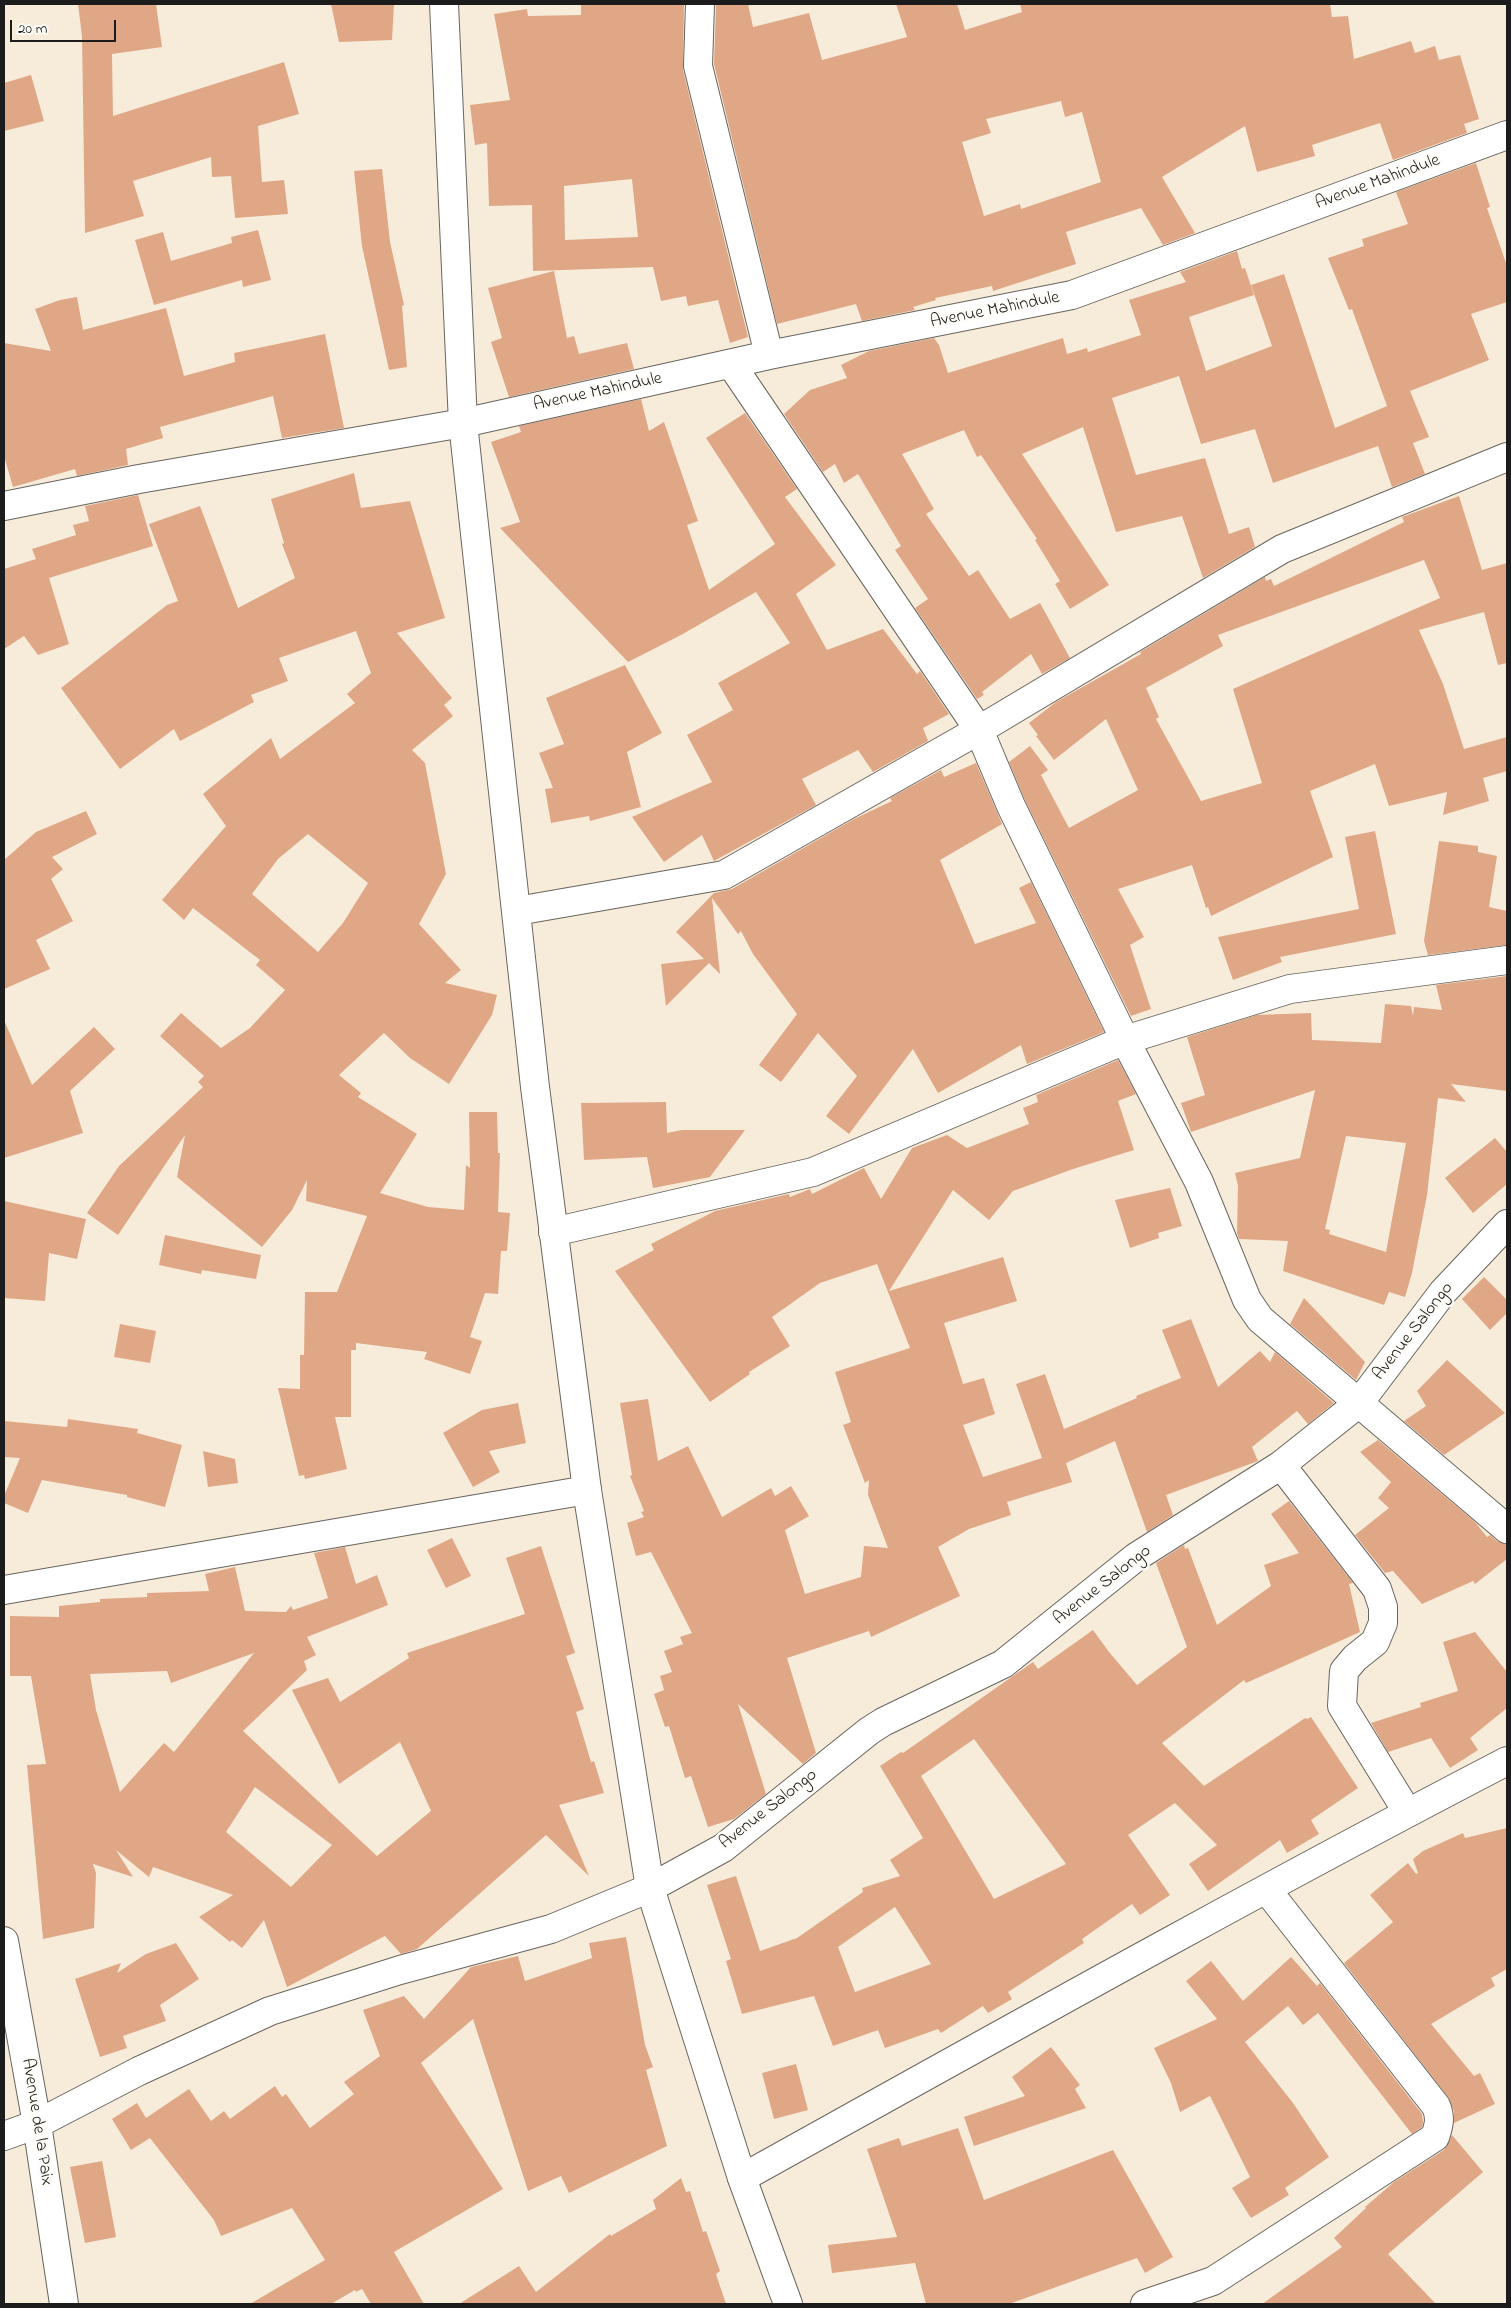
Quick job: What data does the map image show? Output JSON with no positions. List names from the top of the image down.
{
  "streets": {
    "street": ["Avenue Mahindule", "Avenue Salongo", "Avenue de la Paix"]
  },
  "crossings": [
    ["Avenue Salongo", "Avenue de la Paix"]
  ],
  "scale_bar": "20 m"
}
